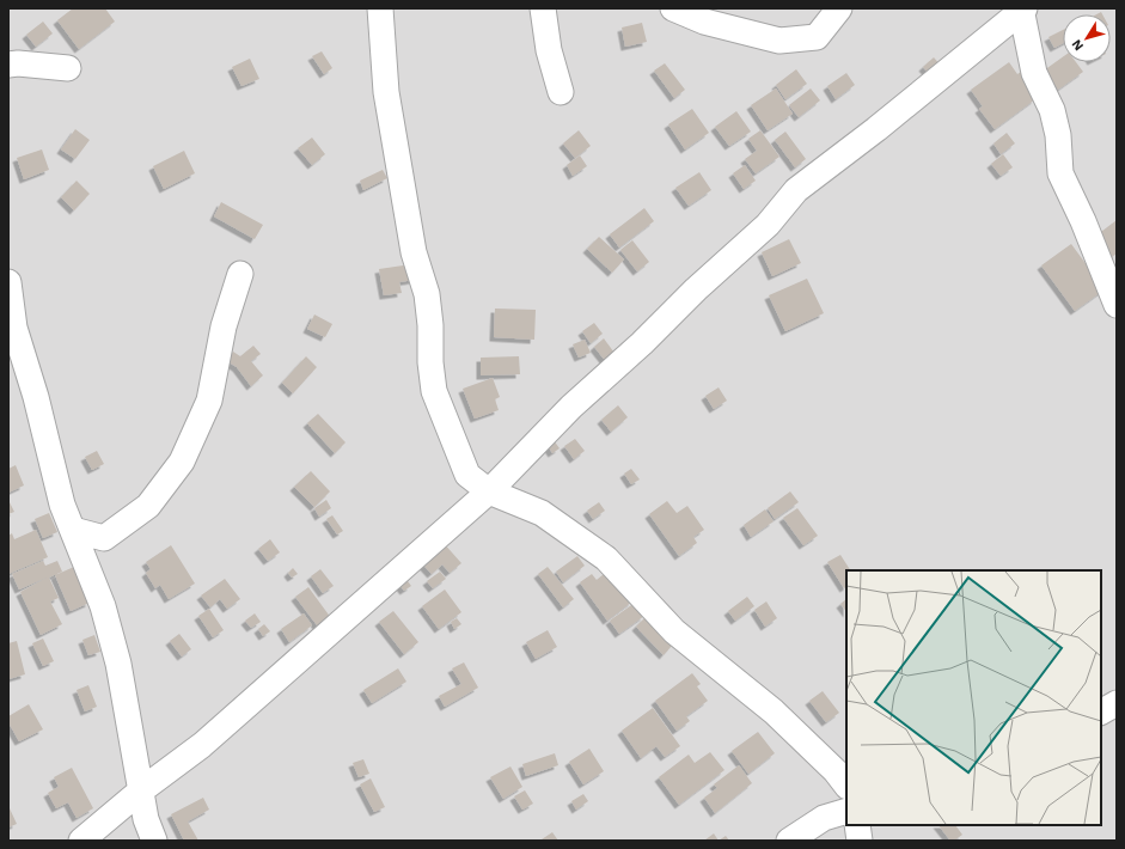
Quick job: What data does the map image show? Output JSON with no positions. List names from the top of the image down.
{
  "north": "bottom left"
}
